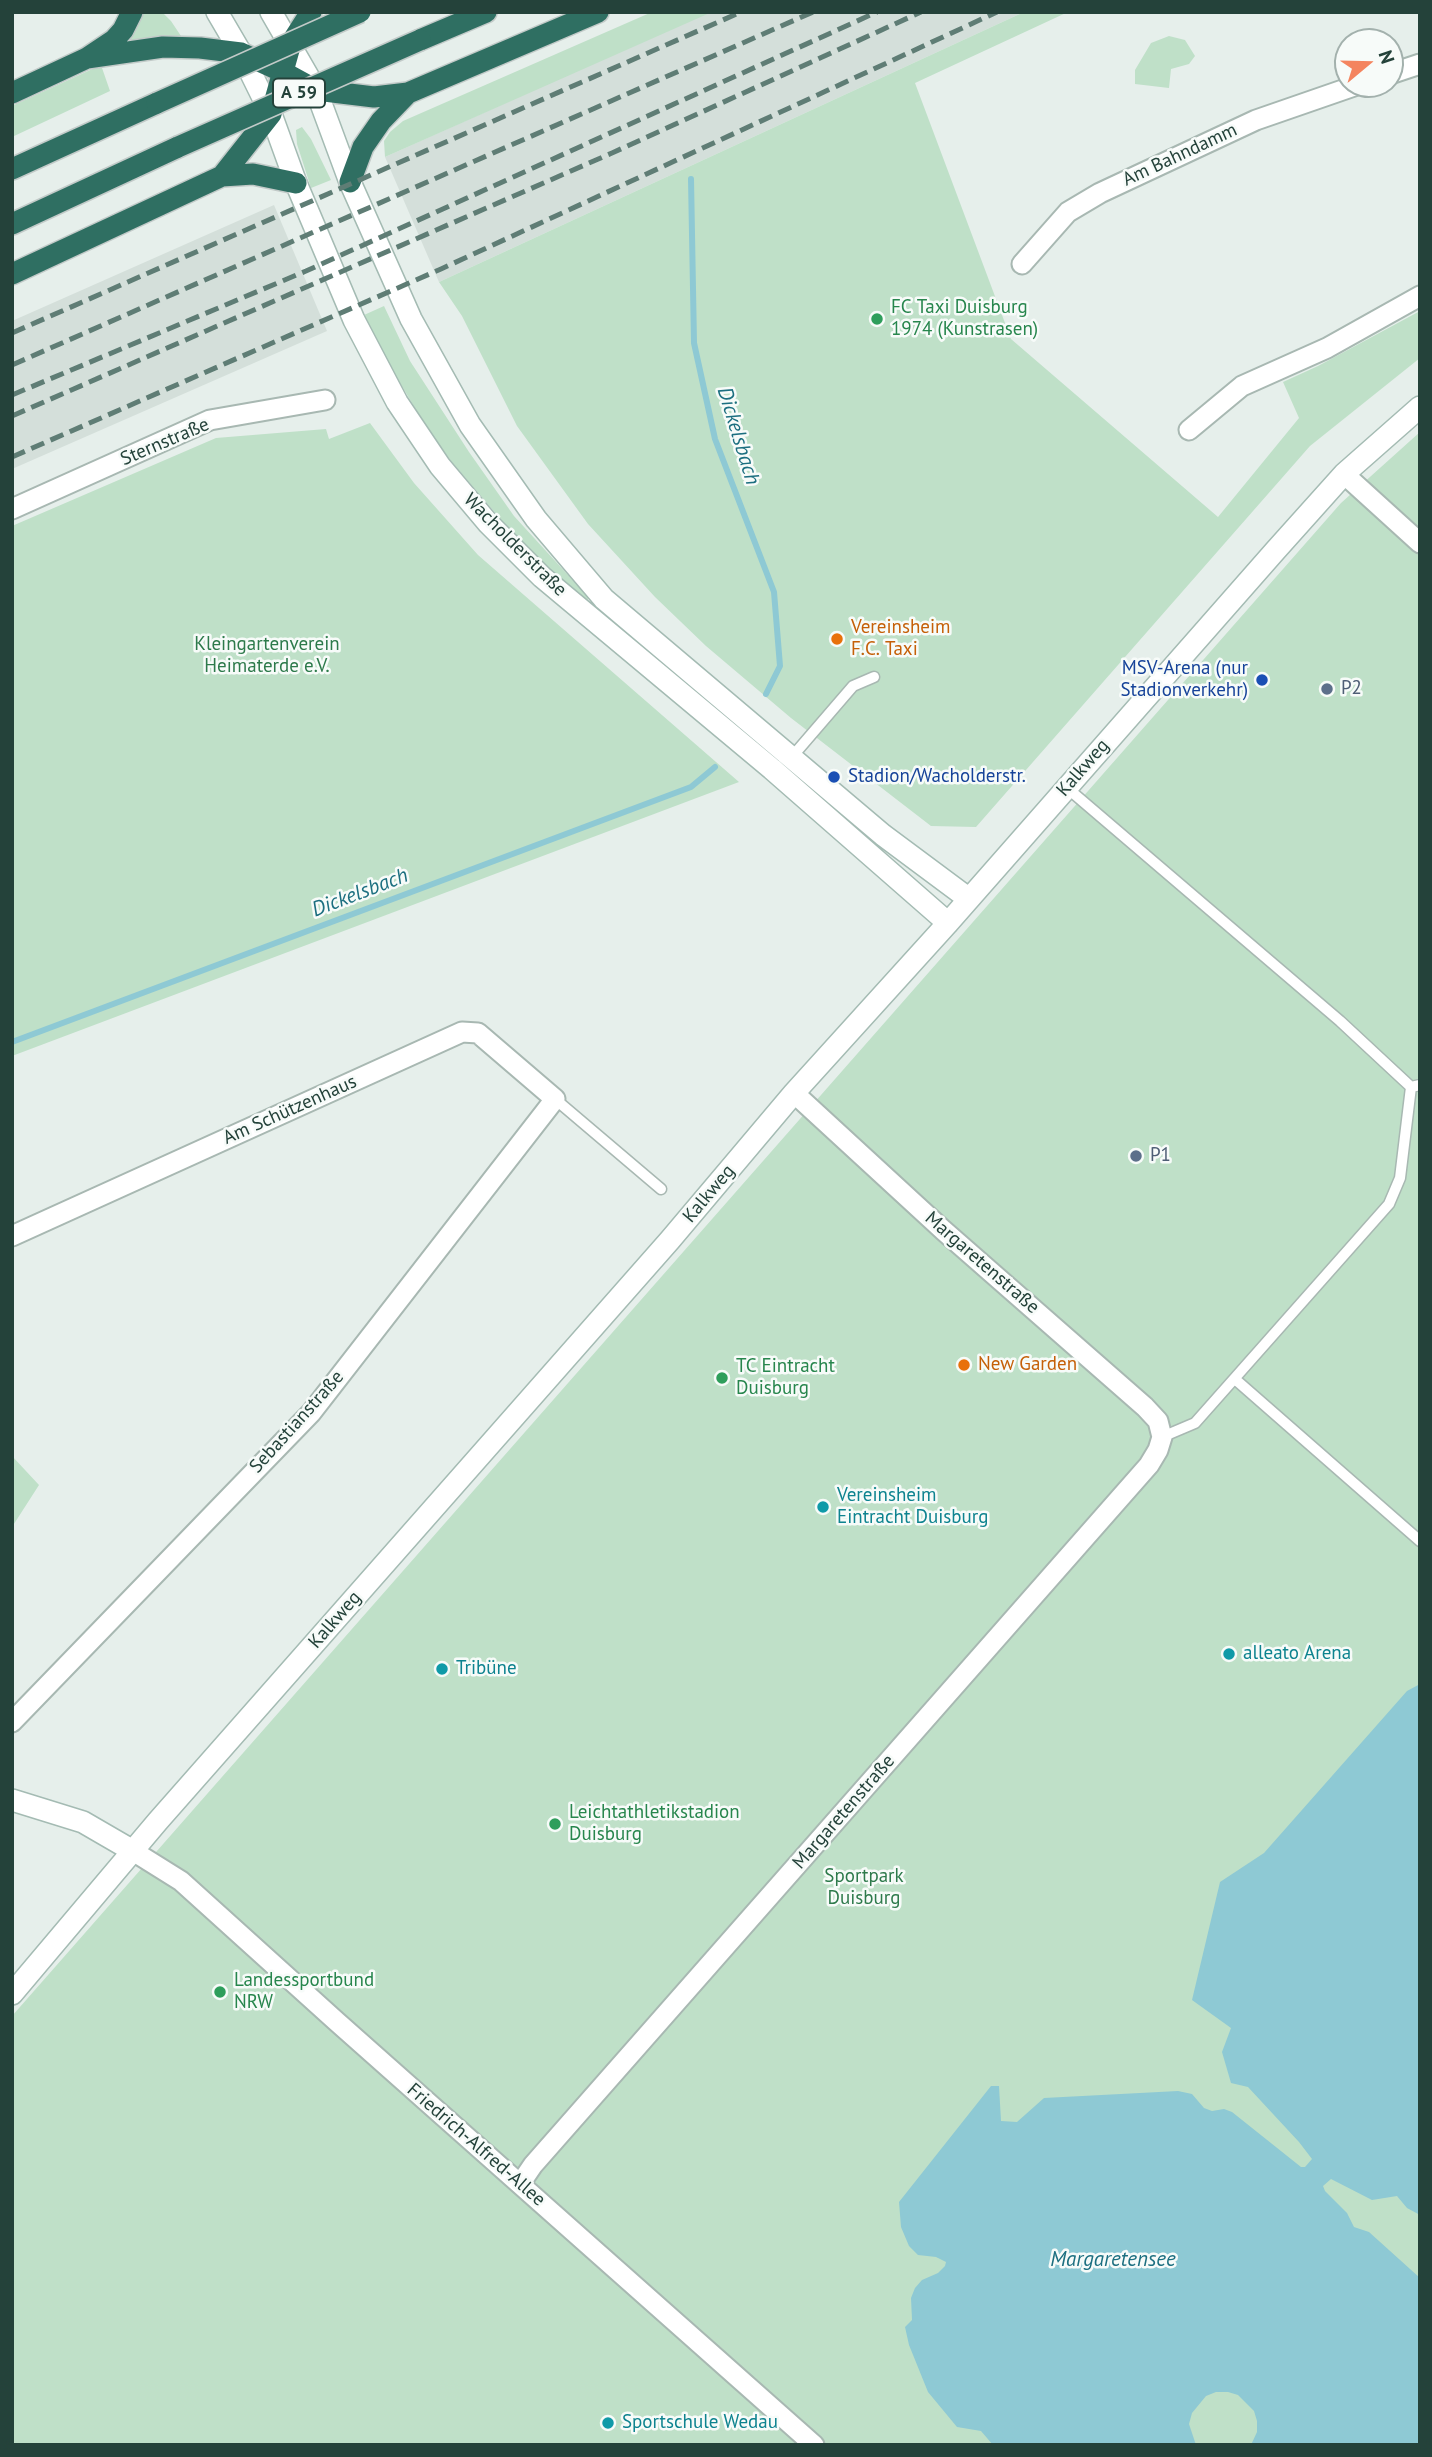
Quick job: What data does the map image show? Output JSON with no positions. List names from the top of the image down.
{
  "streets": {
    "highway": ["A 59"],
    "street": [
      "Am Bahndamm",
      "Sternstraße",
      "Wacholderstraße",
      "Kalkweg",
      "Am Schützenhaus",
      "Margaretenstraße",
      "Sebastianstraße",
      "Friedrich-Alfred-Allee"
    ]
  },
  "crossings": [
    ["Wacholderstraße", "Kalkweg"],
    ["Kalkweg", "Margaretenstraße"],
    ["Kalkweg", "Friedrich-Alfred-Allee"],
    ["Am Schützenhaus", "Sebastianstraße"],
    ["Margaretenstraße", "Friedrich-Alfred-Allee"]
  ],
  "water": ["Dickelsbach", "Margaretensee"],
  "parks": ["Kleingartenverein Heimaterde e.V.", "Sportpark Duisburg"],
  "places": [
    "FC Taxi Duisburg 1974 (Kunstrasen)",
    "Vereinsheim F.C. Taxi",
    "MSV-Arena (nur Stadionverkehr)",
    "P2",
    "Stadion/Wacholderstr.",
    "P1",
    "New Garden",
    "TC Eintracht Duisburg",
    "Vereinsheim Eintracht Duisburg",
    "alleato Arena",
    "Tribüne",
    "Leichtathletikstadion Duisburg",
    "Landessportbund NRW",
    "Sportschule Wedau"
  ],
  "north": "right"
}
